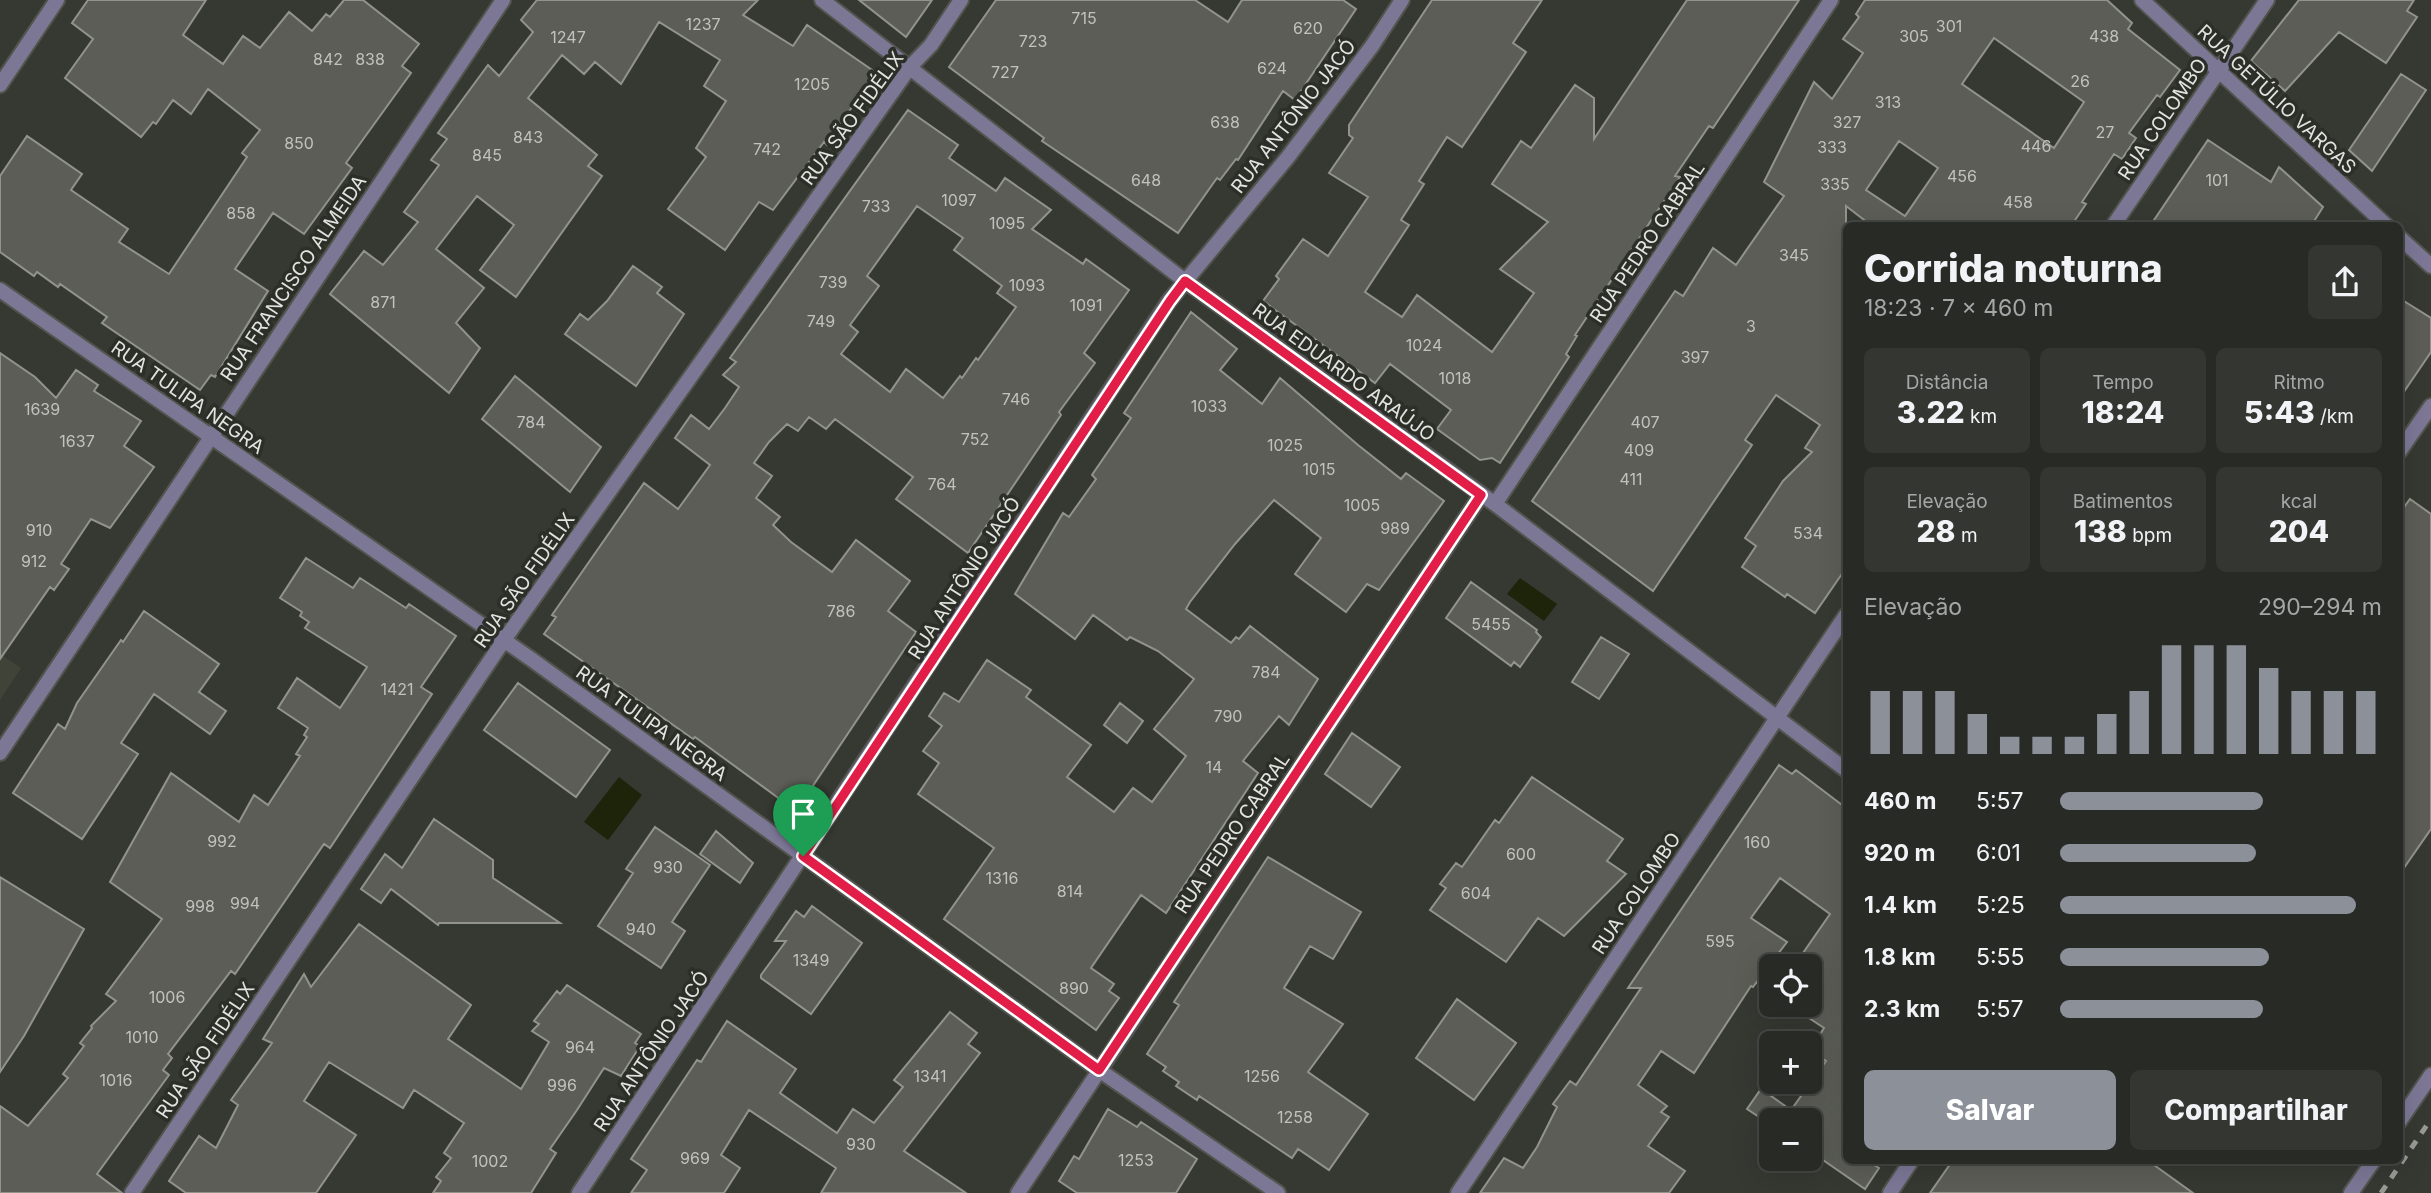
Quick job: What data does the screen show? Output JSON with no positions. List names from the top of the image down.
{
  "streets": {
    "street": [
      "RUA GETÚLIO VARGAS",
      "RUA ANTÔNIO JACÓ",
      "RUA SÃO FIDÉLIX",
      "RUA COLOMBO",
      "RUA PEDRO CABRAL",
      "RUA FRANCISCO ALMEIDA",
      "RUA EDUARDO ARAÚJO",
      "RUA TULIPA NEGRA"
    ]
  },
  "crossings": [
    ["RUA GETÚLIO VARGAS", "RUA COLOMBO"],
    ["RUA ANTÔNIO JACÓ", "RUA EDUARDO ARAÚJO"],
    ["RUA ANTÔNIO JACÓ", "RUA TULIPA NEGRA"],
    ["RUA SÃO FIDÉLIX", "RUA EDUARDO ARAÚJO"],
    ["RUA SÃO FIDÉLIX", "RUA TULIPA NEGRA"],
    ["RUA COLOMBO", "RUA EDUARDO ARAÚJO"],
    ["RUA PEDRO CABRAL", "RUA EDUARDO ARAÚJO"],
    ["RUA PEDRO CABRAL", "RUA TULIPA NEGRA"],
    ["RUA FRANCISCO ALMEIDA", "RUA TULIPA NEGRA"]
  ],
  "house_numbers": [
    "715",
    "1237",
    "301",
    "620",
    "305",
    "438",
    "1247",
    "723",
    "842",
    "838",
    "624",
    "727",
    "26",
    "1205",
    "313",
    "638",
    "327",
    "27",
    "843",
    "850",
    "446",
    "333",
    "742",
    "845",
    "456",
    "648",
    "101",
    "335",
    "1097",
    "458",
    "733",
    "858",
    "1095",
    "345",
    "739",
    "1093",
    "871",
    "1091",
    "749",
    "3",
    "1024",
    "397",
    "1018",
    "746",
    "1033",
    "1639",
    "784",
    "407",
    "752",
    "1637",
    "1025",
    "409",
    "1015",
    "411",
    "764",
    "1005",
    "989",
    "910",
    "534",
    "912",
    "786",
    "5455",
    "784",
    "1421",
    "790",
    "14",
    "992",
    "160",
    "600",
    "930",
    "1316",
    "814",
    "604",
    "994",
    "998",
    "940",
    "595",
    "1349",
    "890",
    "1006",
    "1010",
    "964",
    "1341",
    "1256",
    "1016",
    "996",
    "1258",
    "930",
    "969",
    "1253",
    "1002"
  ],
  "page": {
    "heading": ["Corrida noturna", "18:23 · 7 × 460 m"],
    "stats": [
      ["Distância", "3.22 km"],
      ["Tempo", "18:24"],
      ["Ritmo", "5:43 /km"],
      ["Elevação", "28 m"],
      ["Batimentos", "138 bpm"],
      ["kcal", "204"]
    ],
    "chart": ["Elevação", "290–294 m"],
    "list": [
      {
        "name": "460 m",
        "note": "5:57"
      },
      {
        "name": "920 m",
        "note": "6:01"
      },
      {
        "name": "1.4 km",
        "note": "5:25"
      },
      {
        "name": "1.8 km",
        "note": "5:55"
      },
      {
        "name": "2.3 km",
        "note": "5:57"
      }
    ],
    "map_buttons": ["+", "−"],
    "buttons": ["Salvar", "Compartilhar"]
  }
}
